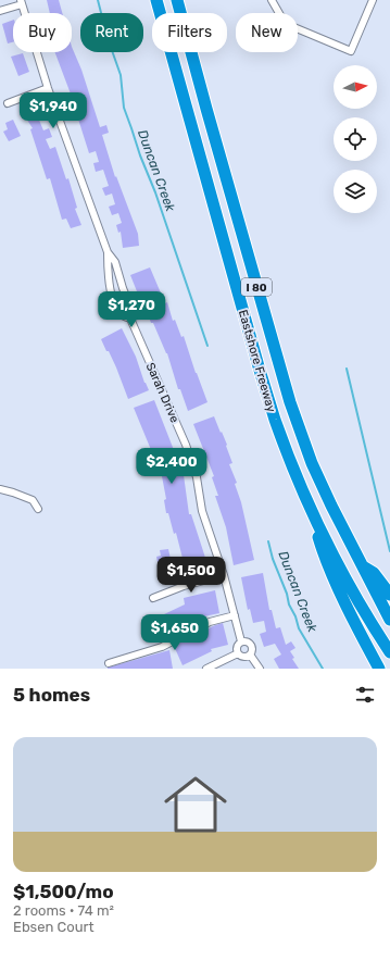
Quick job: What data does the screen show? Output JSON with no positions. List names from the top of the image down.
{
  "streets": {
    "highway": ["I 80", "Eastshore Freeway"],
    "street": ["Sarah Drive"]
  },
  "water": ["Duncan Creek"],
  "north": "right",
  "page": {
    "chip": [
      "Buy",
      "Rent",
      "Filters",
      "New"
    ],
    "price": [
      "$1,940",
      "$1,270",
      "$2,400",
      "$1,500",
      "$1,650"
    ],
    "heading": "5 homes",
    "list": [
      {
        "name": "$1,500/mo",
        "note": "2 rooms · 74 m² · Ebsen Court"
      }
    ]
  }
}
